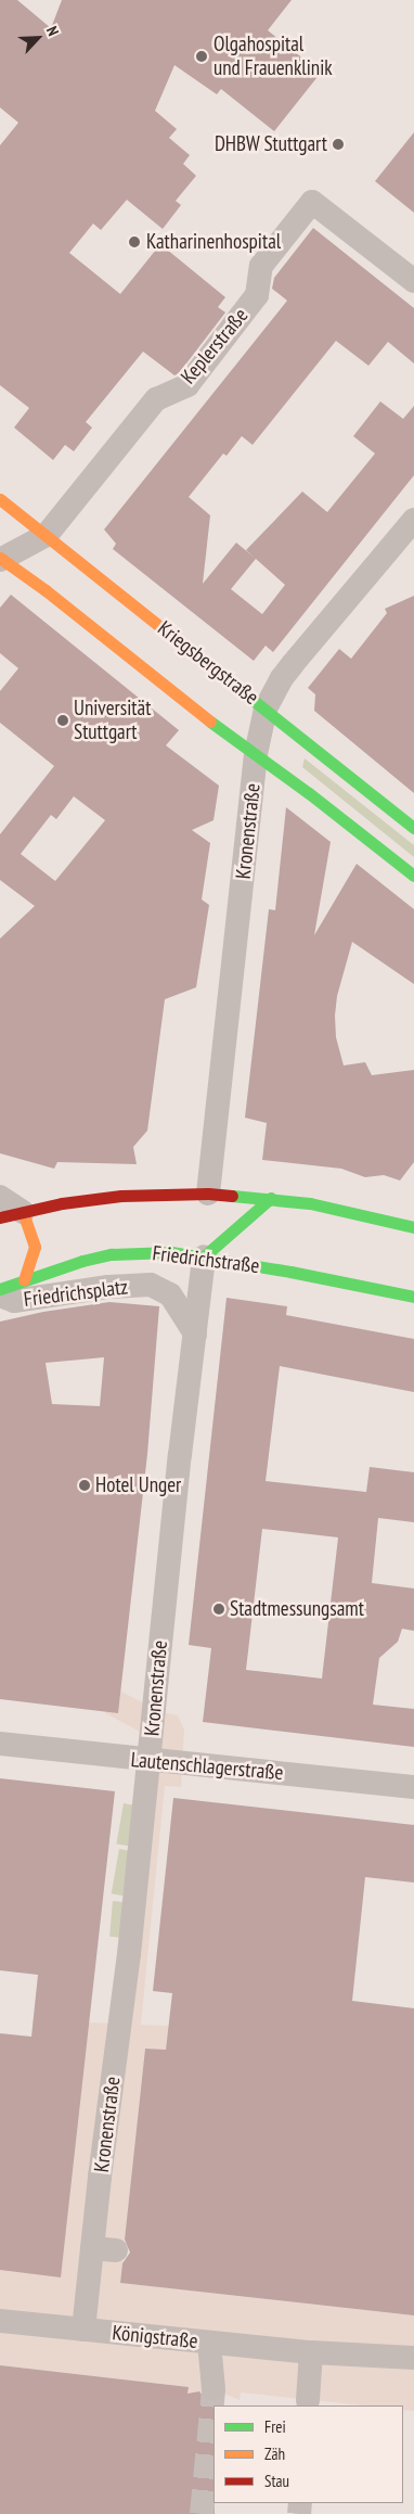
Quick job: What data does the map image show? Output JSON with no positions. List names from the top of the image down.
{
  "streets": {
    "main road": ["Kriegsbergstraße", "Friedrichstraße"],
    "street": [
      "Keplerstraße",
      "Kronenstraße",
      "Friedrichsplatz",
      "Lautenschlagerstraße",
      "Königstraße"
    ]
  },
  "crossings": [
    ["Keplerstraße", "Kriegsbergstraße"],
    ["Kriegsbergstraße", "Kronenstraße"],
    ["Kronenstraße", "Friedrichstraße"],
    ["Kronenstraße", "Friedrichsplatz"],
    ["Kronenstraße", "Lautenschlagerstraße"],
    ["Kronenstraße", "Königstraße"]
  ],
  "places": [
    "Olgahospital und Frauenklinik",
    "DHBW Stuttgart",
    "Katharinenhospital",
    "Universität Stuttgart",
    "Hotel Unger",
    "Stadtmessungsamt"
  ],
  "legend": ["Frei", "Zäh", "Stau"],
  "north": "top right"
}
